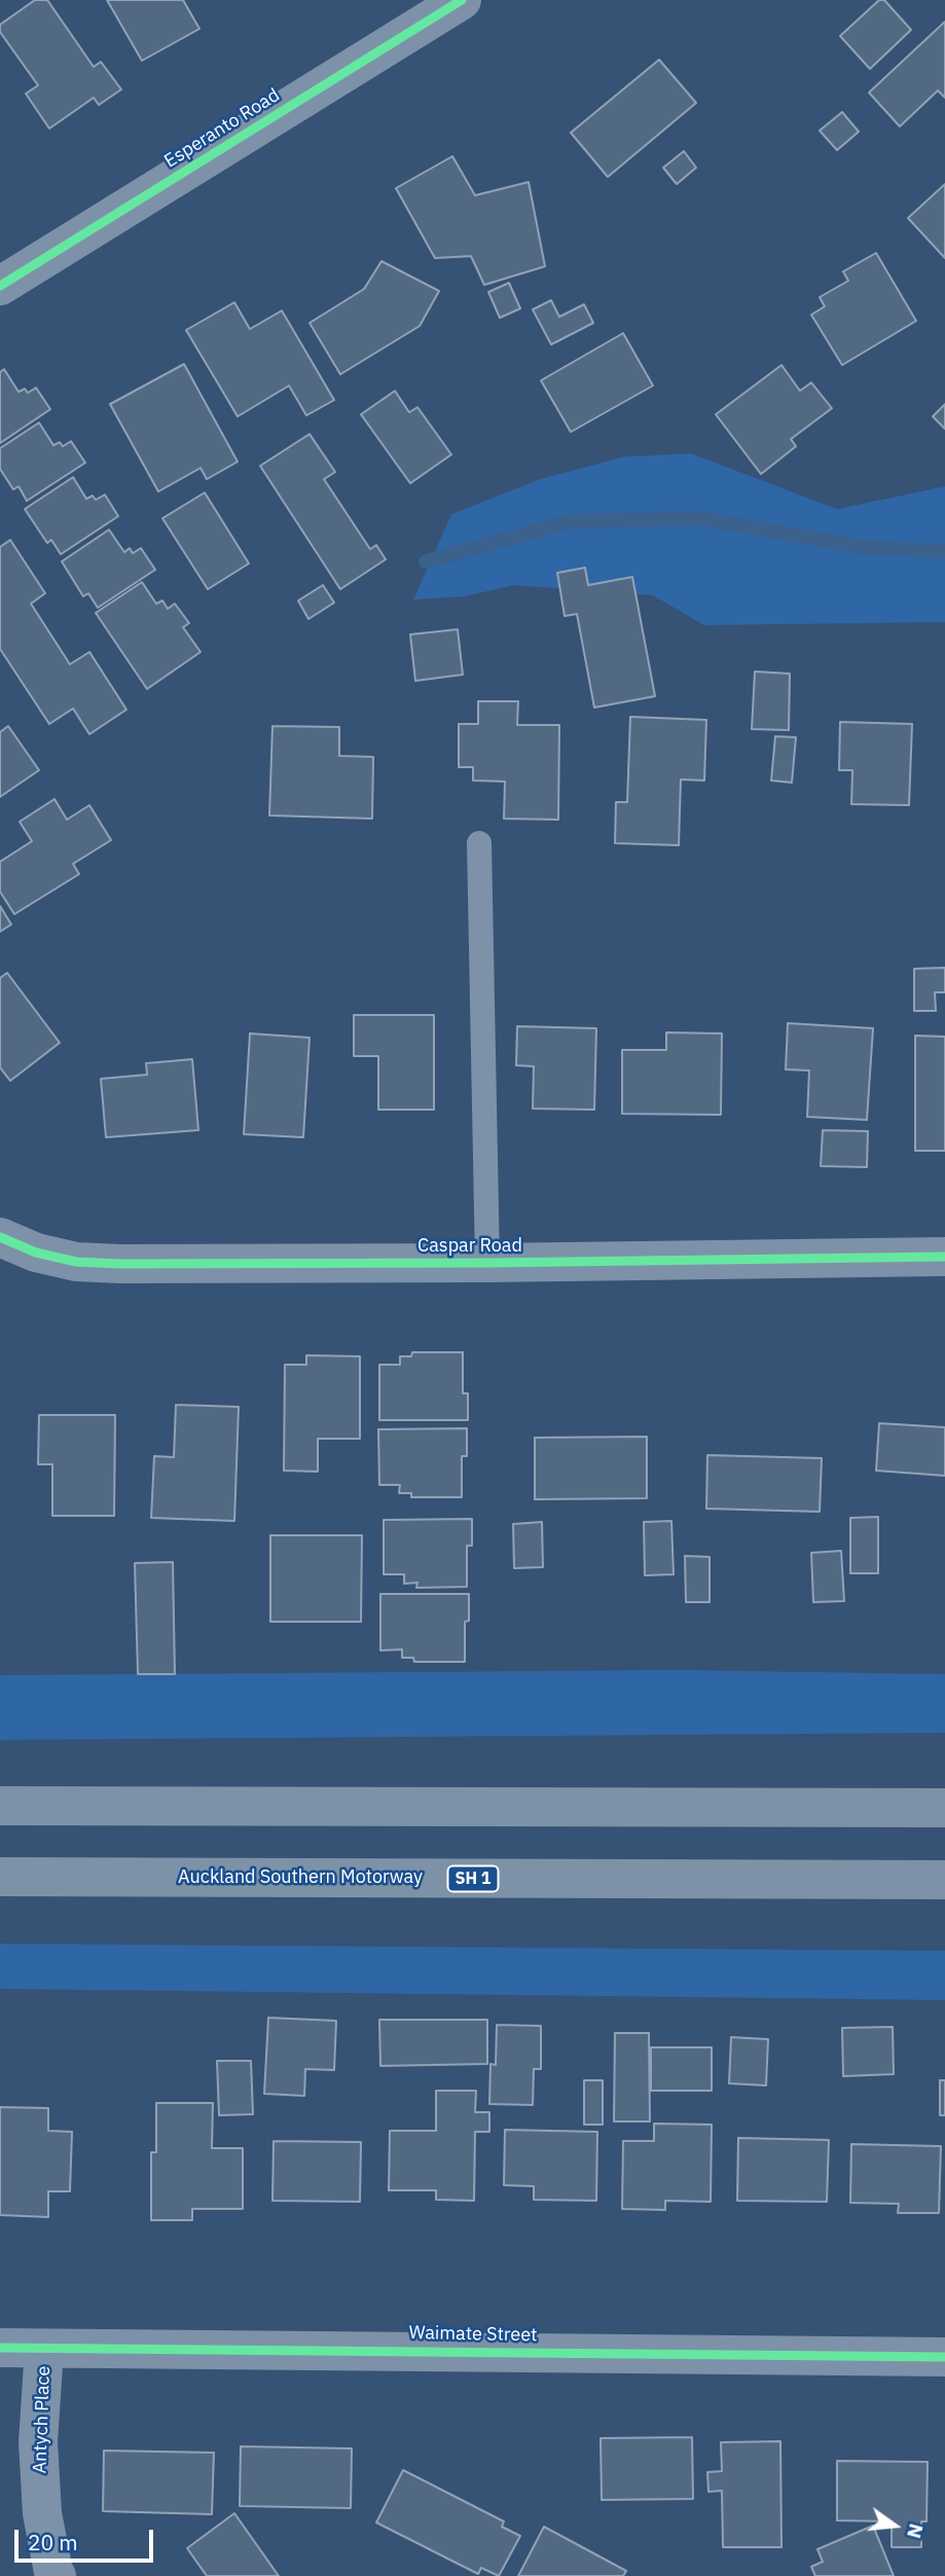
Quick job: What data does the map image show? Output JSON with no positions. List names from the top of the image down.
{
  "streets": {
    "highway": ["Auckland Southern Motorway", "SH 1"],
    "street": [
      "Esperanto Road",
      "Caspar Road",
      "Waimate Street",
      "Antych Place"
    ]
  },
  "crossings": [
    ["Waimate Street", "Antych Place"]
  ],
  "scale_bar": "20 m",
  "north": "right"
}
